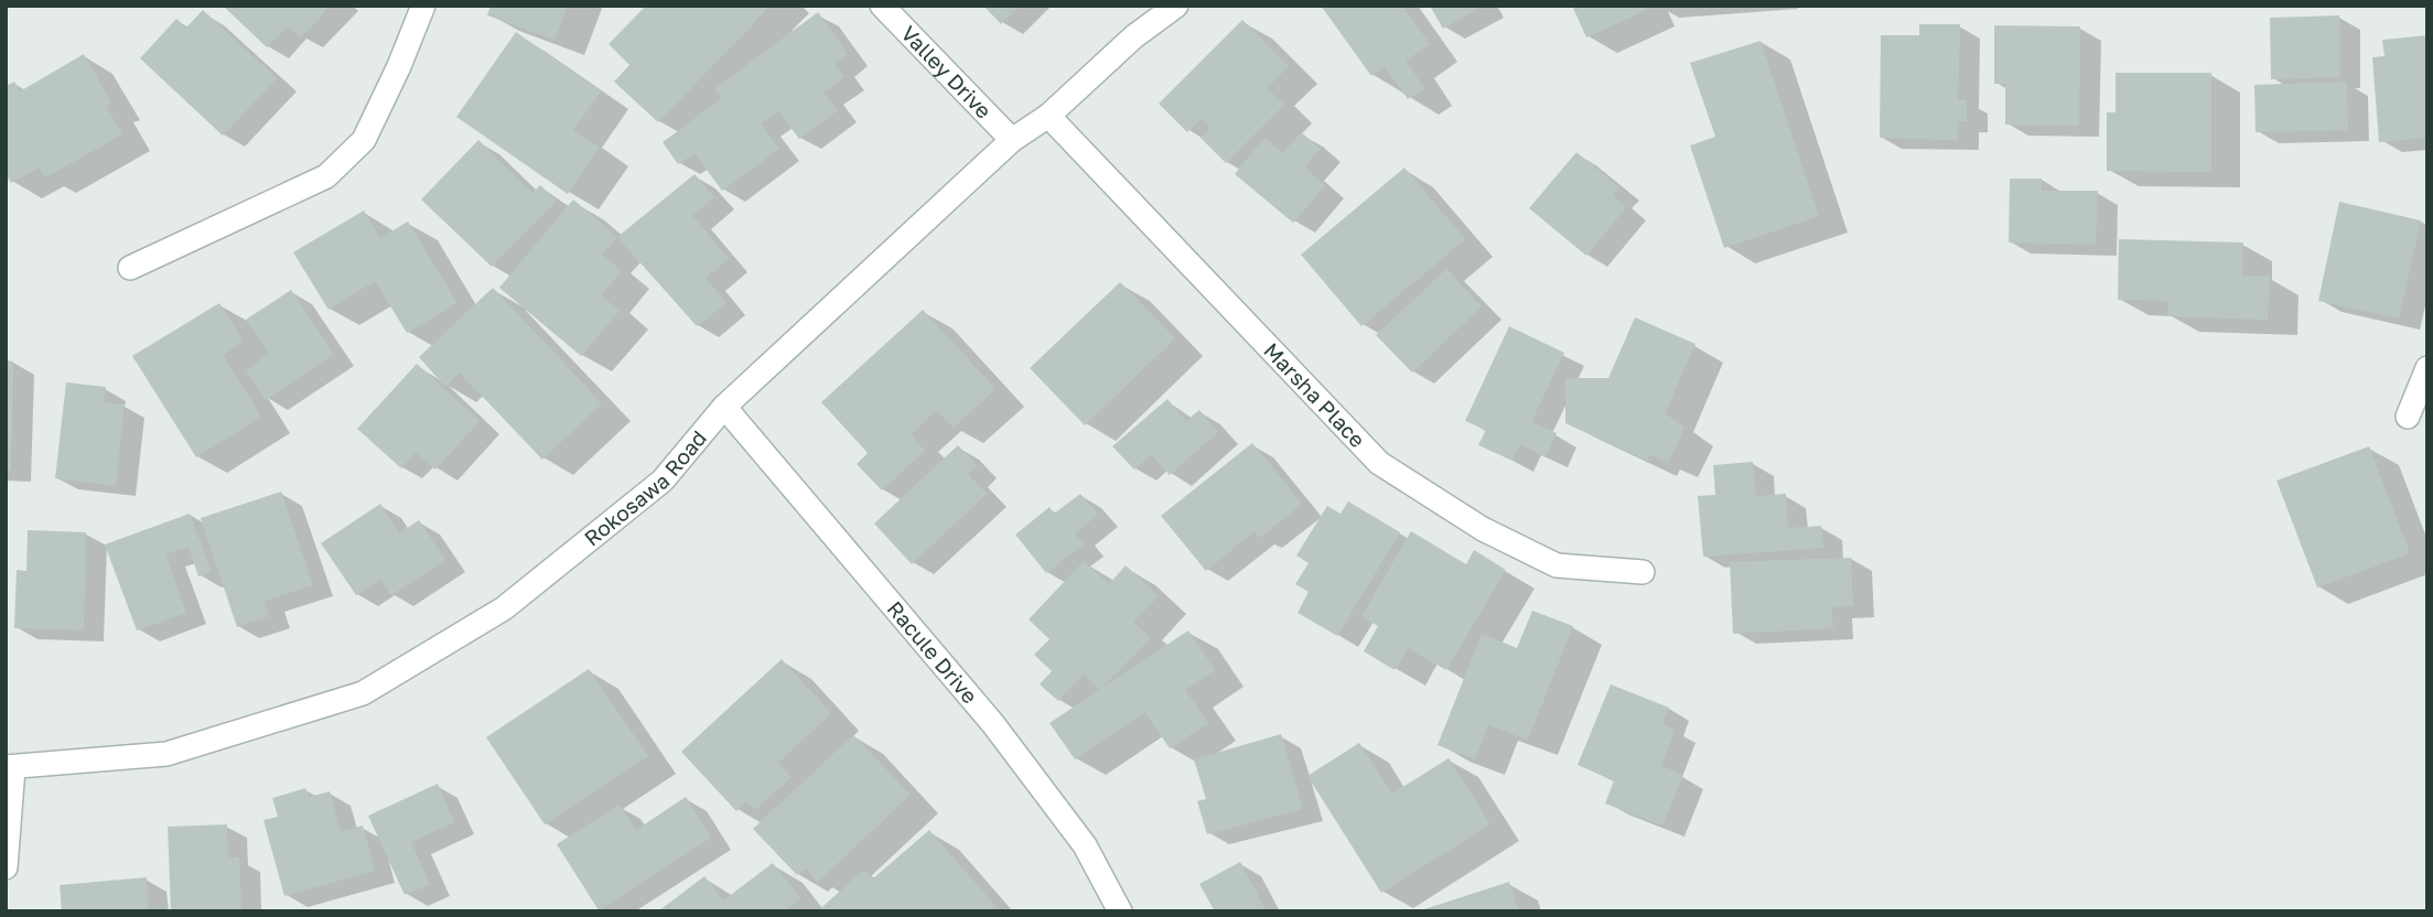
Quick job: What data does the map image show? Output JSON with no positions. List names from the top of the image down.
{
  "streets": {
    "street": [
      "Valley Drive",
      "Marsha Place",
      "Rokosawa Road",
      "Racule Drive"
    ]
  },
  "crossings": [
    ["Valley Drive", "Rokosawa Road"],
    ["Marsha Place", "Rokosawa Road"],
    ["Rokosawa Road", "Racule Drive"]
  ]
}
